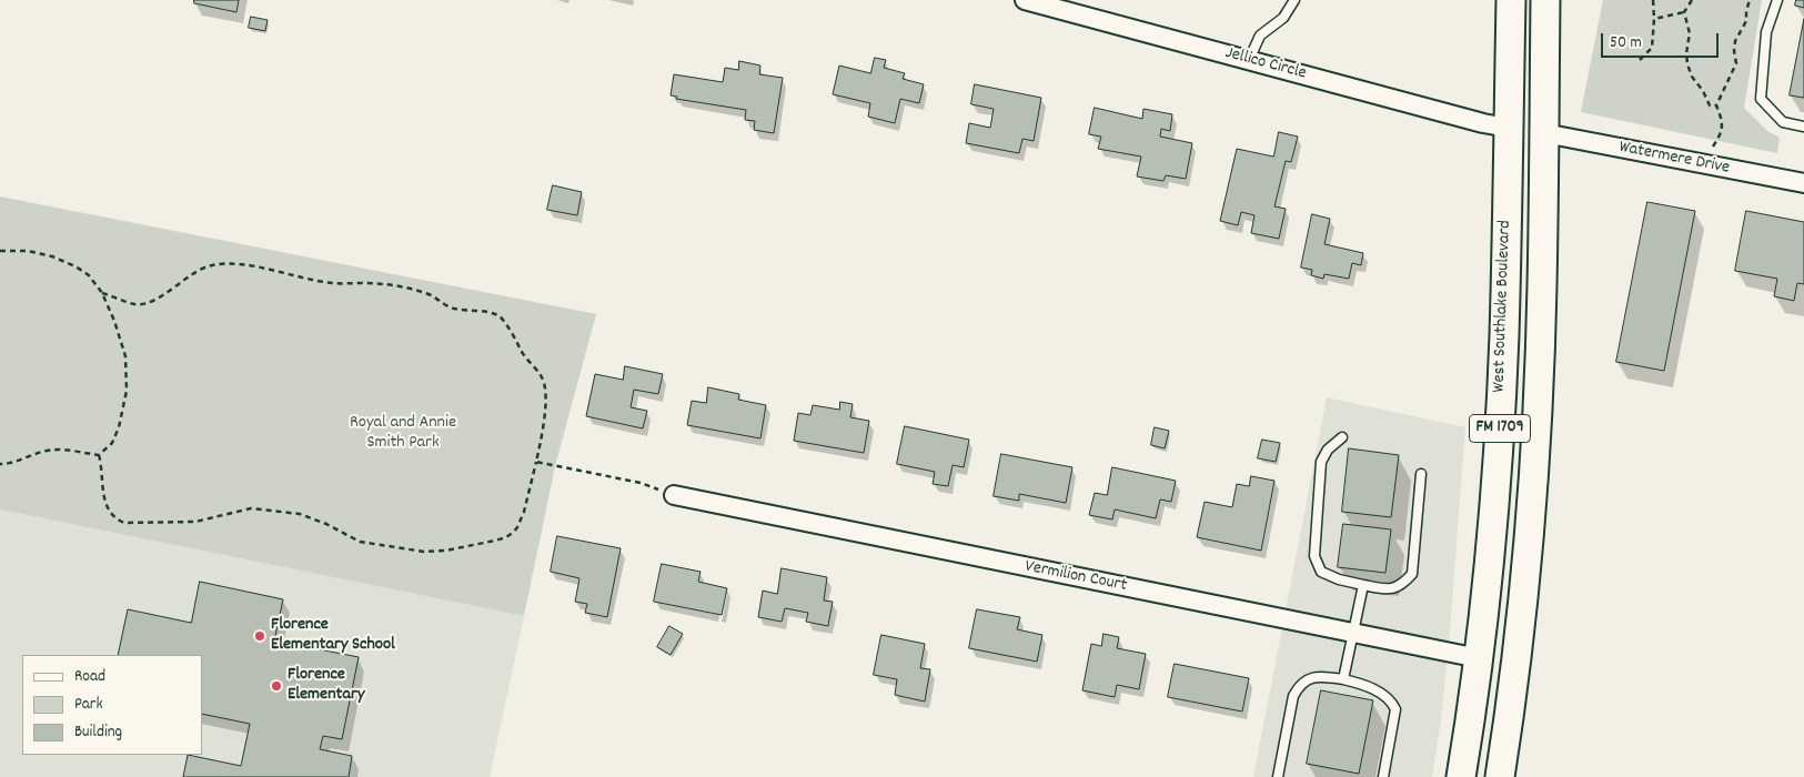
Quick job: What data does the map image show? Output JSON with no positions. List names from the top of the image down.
{
  "streets": {
    "main road": ["West Southlake Boulevard", "FM 1709"],
    "street": ["Jellico Circle", "Watermere Drive", "Vermilion Court"]
  },
  "crossings": [
    ["Jellico Circle", "West Southlake Boulevard"],
    ["Watermere Drive", "West Southlake Boulevard"],
    ["West Southlake Boulevard", "Vermilion Court"]
  ],
  "parks": ["Royal and Annie Smith Park"],
  "places": ["Florence Elementary School", "Florence Elementary"],
  "legend": ["Road", "Park", "Building"],
  "scale_bar": "50 m"
}
